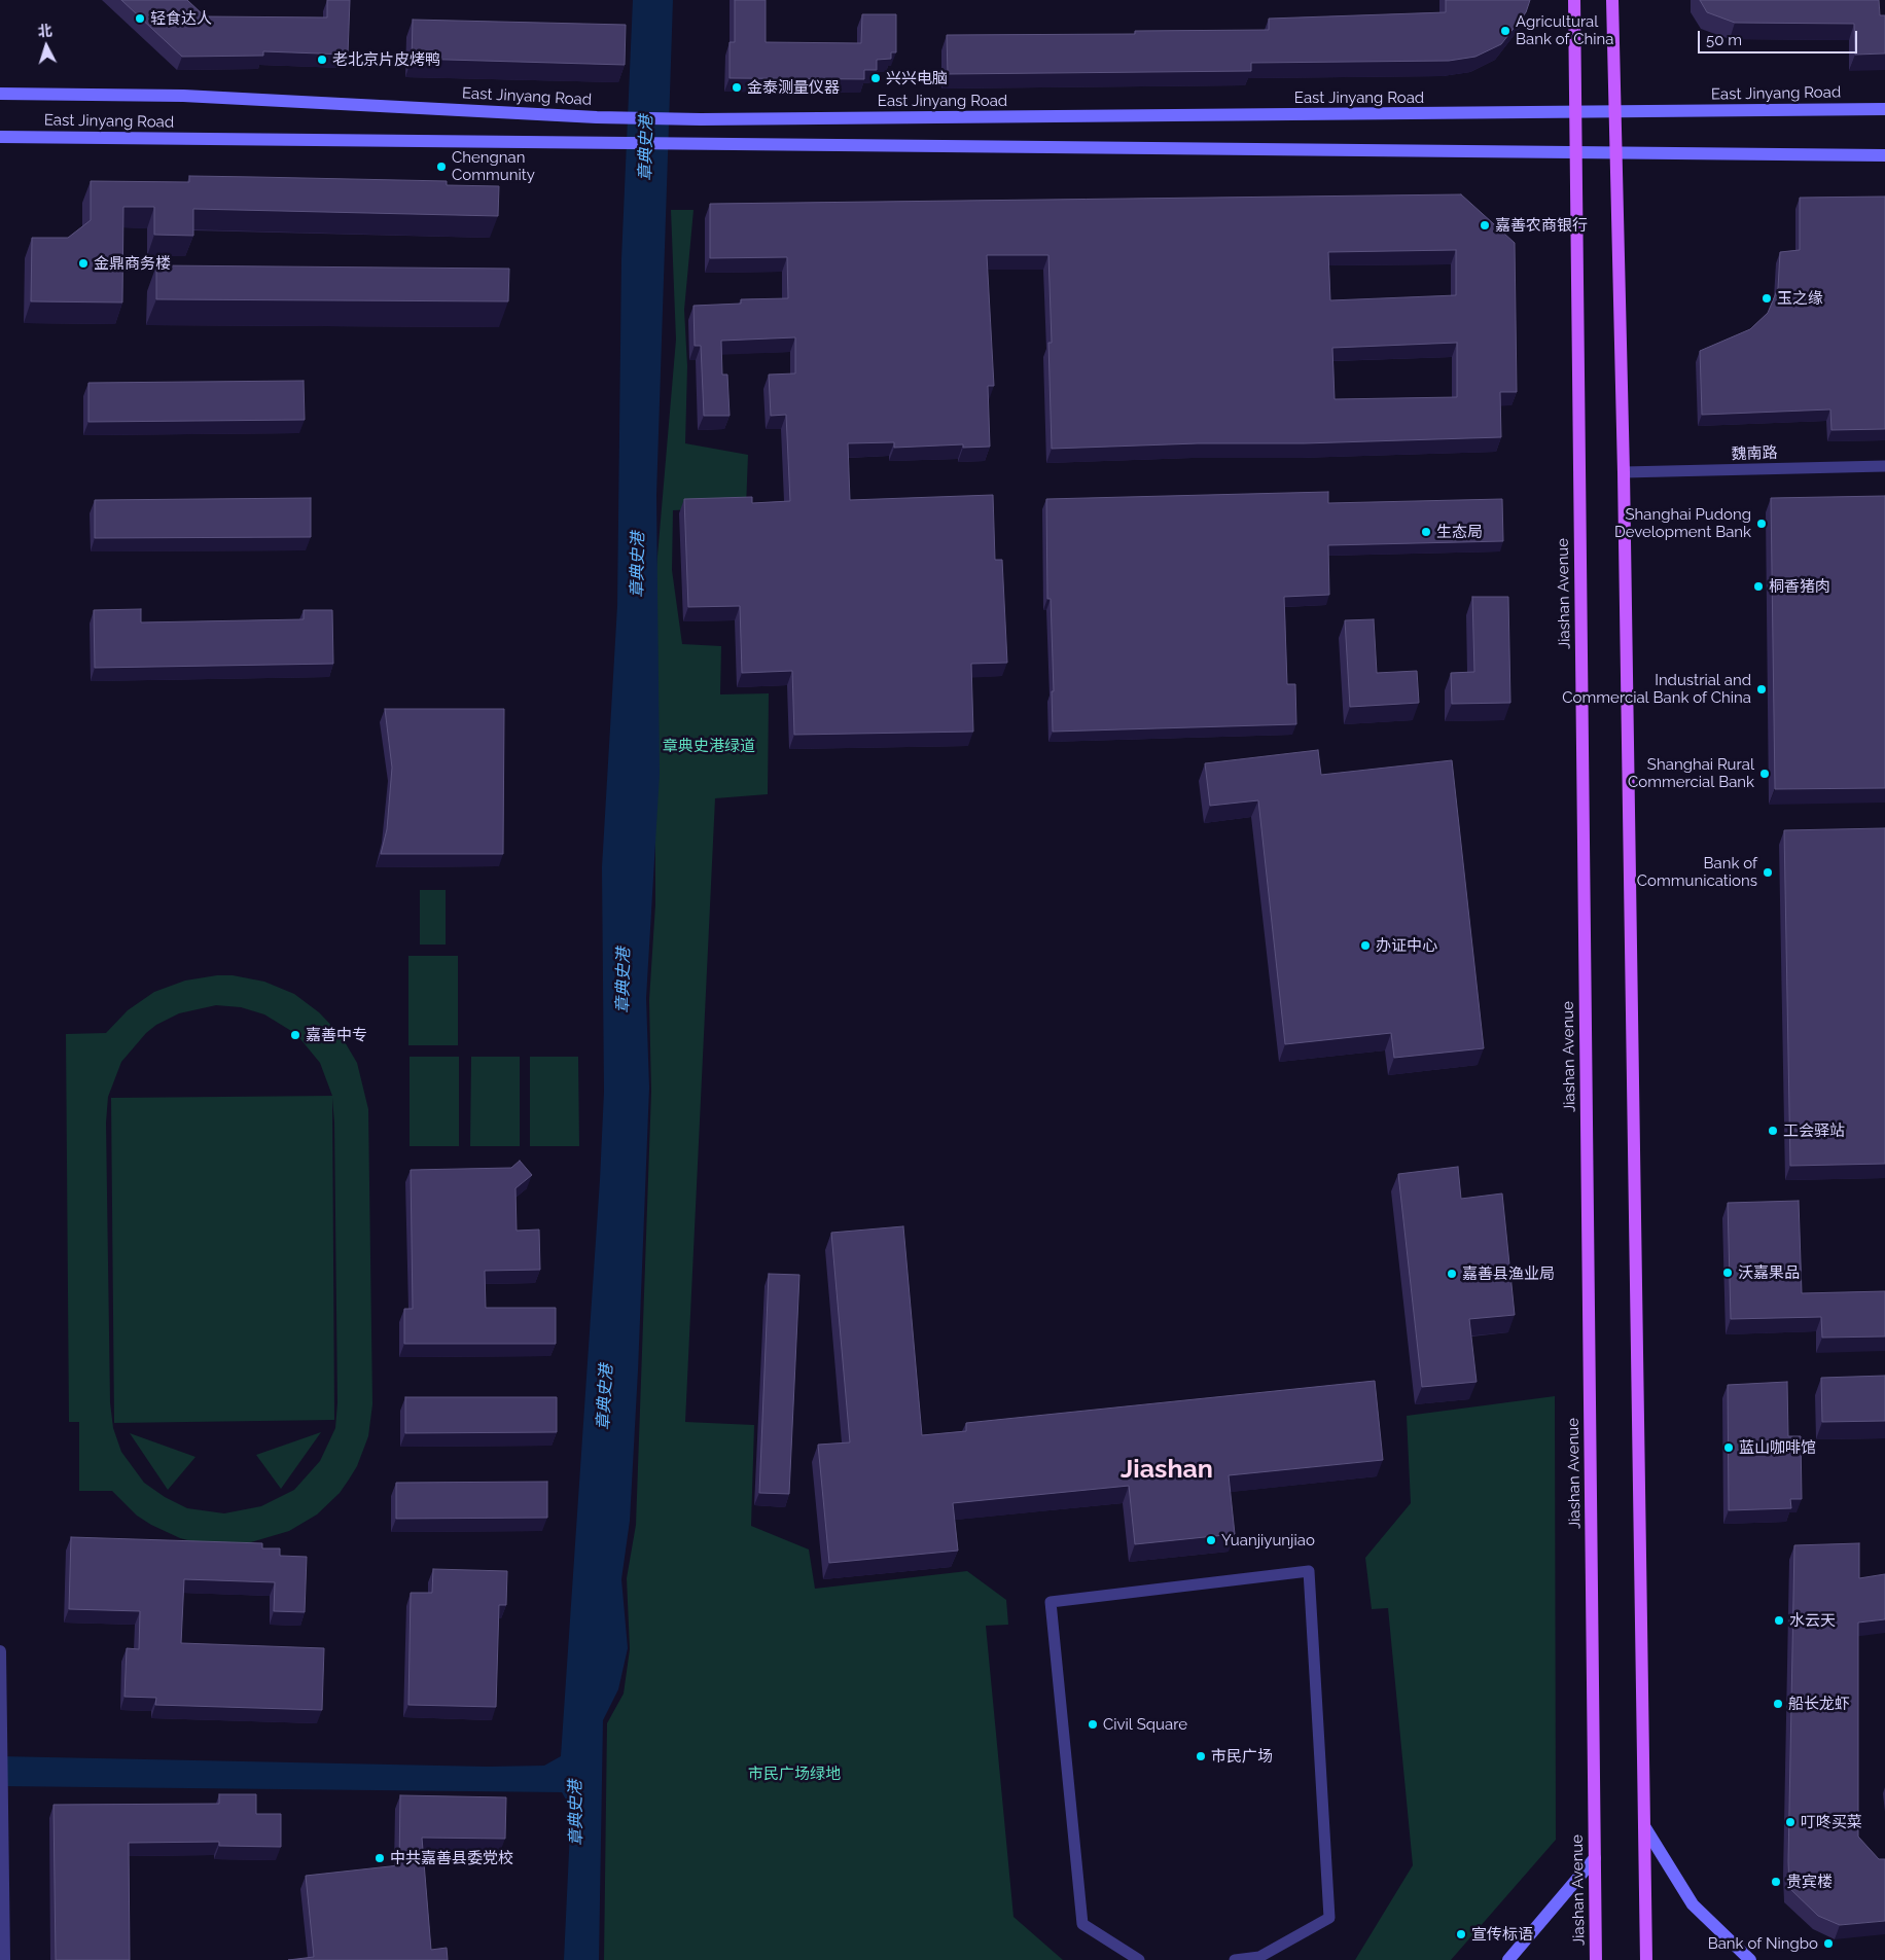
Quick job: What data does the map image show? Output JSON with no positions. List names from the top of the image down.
{
  "streets": {
    "main road": ["East Jinyang Road", "Jiashan Avenue"],
    "lane": ["魏南路"]
  },
  "crossings": [
    ["East Jinyang Road", "Jiashan Avenue"]
  ],
  "districts": ["Jiashan"],
  "water": ["章典史港"],
  "parks": ["章典史港绿道", "市民广场绿地"],
  "places": [
    "轻食达人",
    "Agricultural Bank of China",
    "老北京片皮烤鸭",
    "兴兴电脑",
    "金泰测量仪器",
    "Chengnan Community",
    "嘉善农商银行",
    "金鼎商务楼",
    "玉之缘",
    "Shanghai Pudong Development Bank",
    "生态局",
    "桐香猪肉",
    "Industrial and Commercial Bank of China",
    "Shanghai Rural Commercial Bank",
    "Bank of Communications",
    "办证中心",
    "嘉善中专",
    "工会驿站",
    "沃嘉果品",
    "嘉善县渔业局",
    "蓝山咖啡馆",
    "Yuanjiyunjiao",
    "水云天",
    "船长龙虾",
    "Civil Square",
    "市民广场",
    "叮咚买菜",
    "中共嘉善县委党校",
    "贵宾楼",
    "宣传标语",
    "Bank of Ningbo"
  ],
  "scale_bar": "50 m",
  "north": "top"
}
